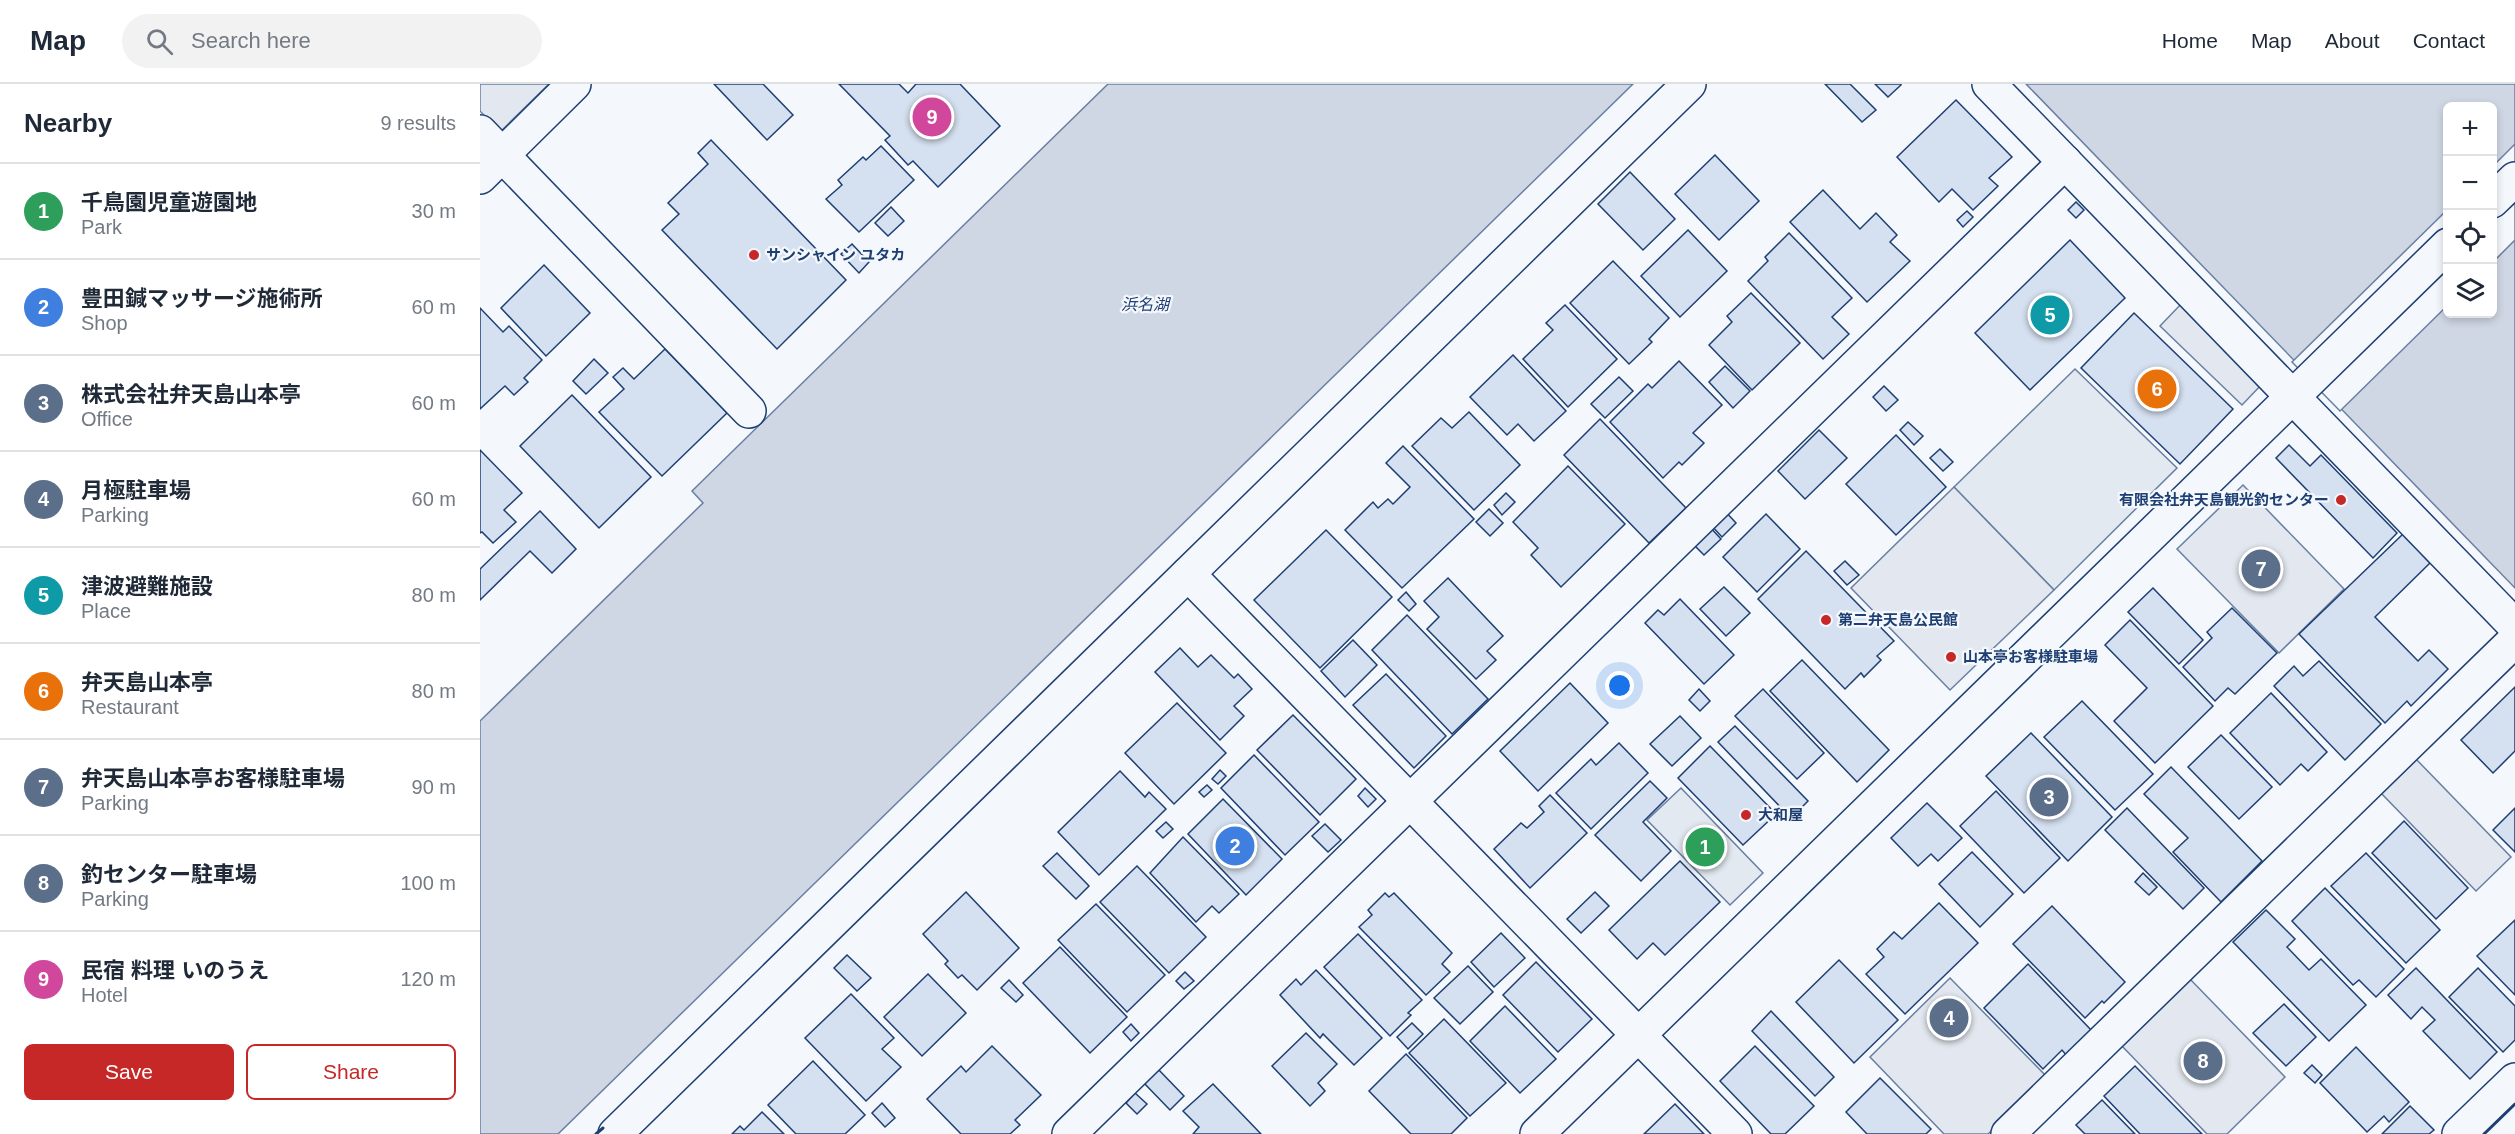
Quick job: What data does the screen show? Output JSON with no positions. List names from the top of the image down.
{
  "water": ["浜名湖"],
  "places": [
    "サンシャイン ユタカ",
    "有限会社弁天島観光釣センター",
    "第二弁天島公民館",
    "山本亭お客様駐車場",
    "大和屋"
  ],
  "page": {
    "header": "Map",
    "search": "Search here",
    "nav": [
      "Home",
      "Map",
      "About",
      "Contact"
    ],
    "heading": ["Nearby", "9 results"],
    "pins": [
      "9",
      "5",
      "6",
      "7",
      "3",
      "2",
      "1",
      "4",
      "8"
    ],
    "map_buttons": ["+", "−"],
    "list": [
      {
        "mark": "1",
        "name": "千鳥園児童遊園地",
        "note": "Park",
        "value": "30 m"
      },
      {
        "mark": "2",
        "name": "豊田鍼マッサージ施術所",
        "note": "Shop",
        "value": "60 m"
      },
      {
        "mark": "3",
        "name": "株式会社弁天島山本亭",
        "note": "Office",
        "value": "60 m"
      },
      {
        "mark": "4",
        "name": "月極駐車場",
        "note": "Parking",
        "value": "60 m"
      },
      {
        "mark": "5",
        "name": "津波避難施設",
        "note": "Place",
        "value": "80 m"
      },
      {
        "mark": "6",
        "name": "弁天島山本亭",
        "note": "Restaurant",
        "value": "80 m"
      },
      {
        "mark": "7",
        "name": "弁天島山本亭お客様駐車場",
        "note": "Parking",
        "value": "90 m"
      },
      {
        "mark": "8",
        "name": "釣センター駐車場",
        "note": "Parking",
        "value": "100 m"
      },
      {
        "mark": "9",
        "name": "民宿 料理 いのうえ",
        "note": "Hotel",
        "value": "120 m"
      }
    ],
    "buttons": ["Save", "Share"]
  }
}
